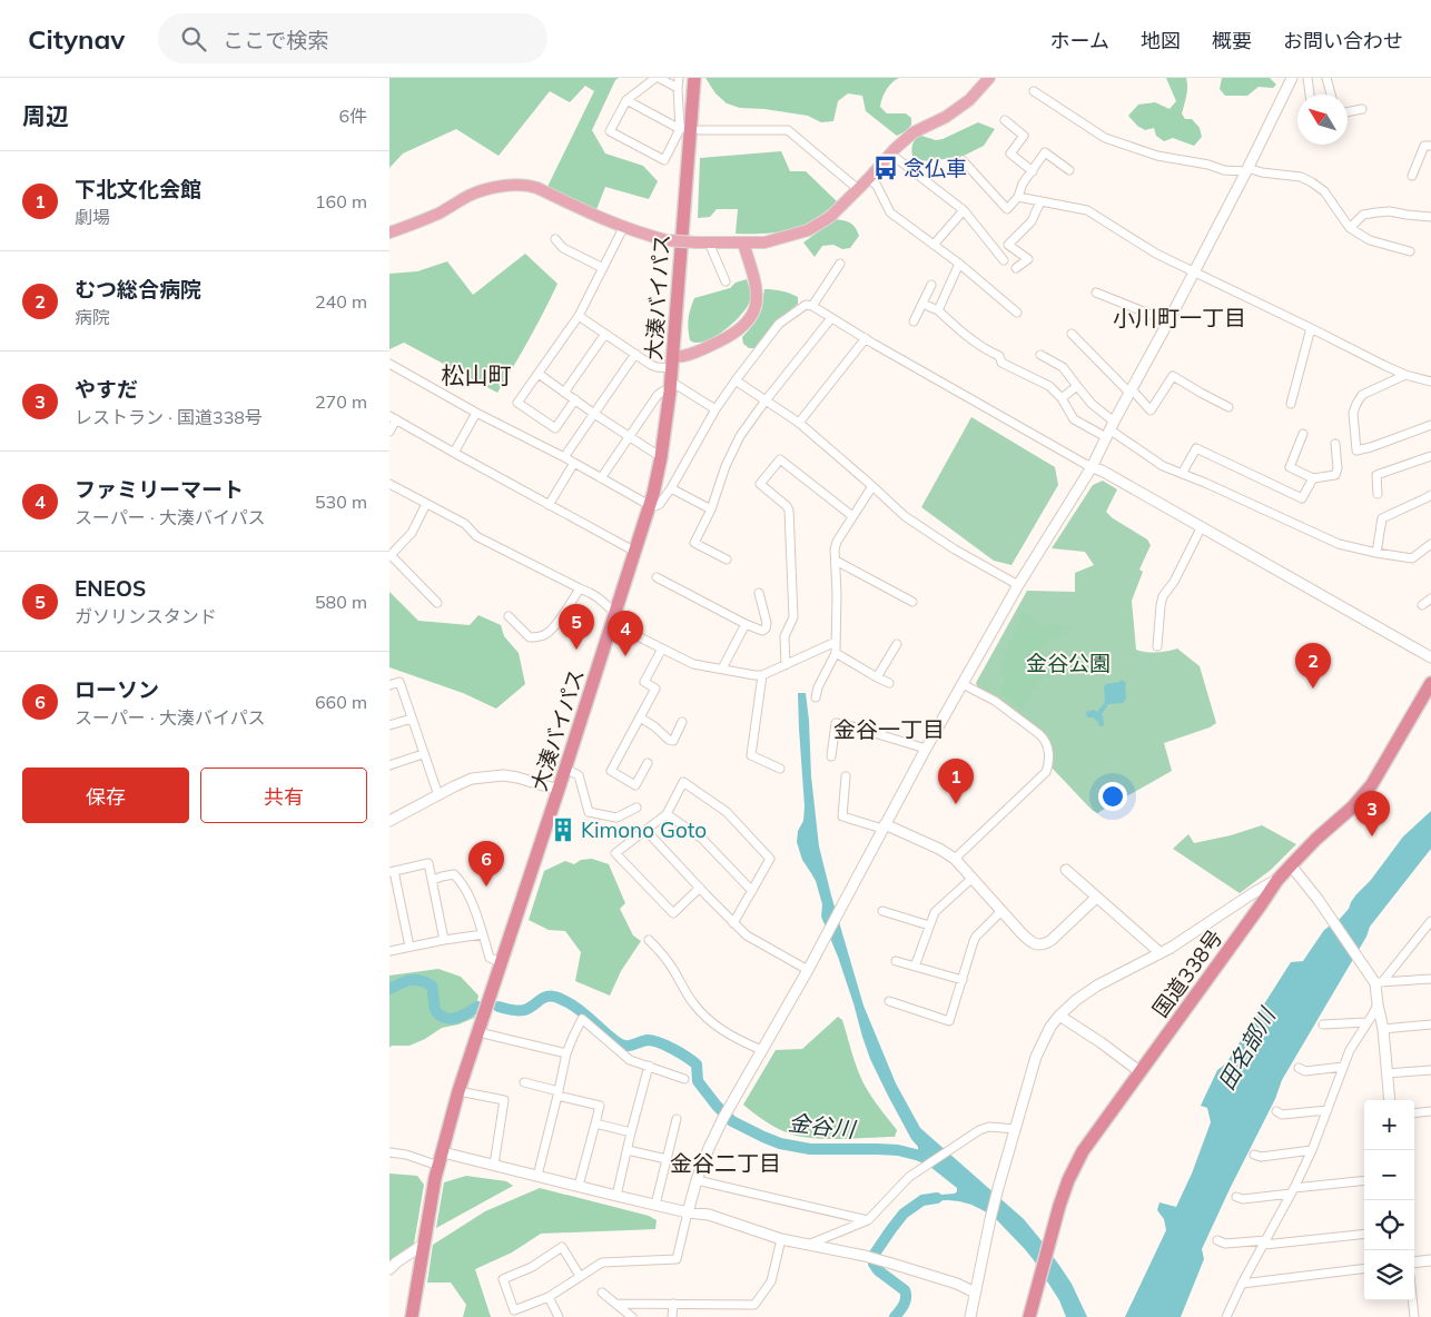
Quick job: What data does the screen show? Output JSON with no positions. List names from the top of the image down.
{
  "streets": {
    "highway": ["大湊バイパス", "国道338号"]
  },
  "districts": [
    "小川町一丁目",
    "松山町",
    "金谷一丁目",
    "金谷二丁目"
  ],
  "water": ["田名部川", "金谷川"],
  "parks": ["金谷公園"],
  "places": {
    "bus stop": ["念仏車"],
    "building": ["Kimono Goto"]
  },
  "north": "top left",
  "page": {
    "header": "Citynav",
    "search": "ここで検索",
    "nav": [
      "ホーム",
      "地図",
      "概要",
      "お問い合わせ"
    ],
    "heading": ["周辺", "6件"],
    "list": [
      {
        "mark": "1",
        "name": "下北文化会館",
        "note": "劇場",
        "value": "160 m"
      },
      {
        "mark": "2",
        "name": "むつ総合病院",
        "note": "病院",
        "value": "240 m"
      },
      {
        "mark": "3",
        "name": "やすだ",
        "note": "レストラン · 国道338号",
        "value": "270 m"
      },
      {
        "mark": "4",
        "name": "ファミリーマート",
        "note": "スーパー · 大湊バイパス",
        "value": "530 m"
      },
      {
        "mark": "5",
        "name": "ENEOS",
        "note": "ガソリンスタンド",
        "value": "580 m"
      },
      {
        "mark": "6",
        "name": "ローソン",
        "note": "スーパー · 大湊バイパス",
        "value": "660 m"
      }
    ],
    "pins": [
      "5",
      "4",
      "2",
      "1",
      "3",
      "6"
    ],
    "buttons": ["保存", "共有"],
    "map_buttons": ["+", "−"]
  }
}
